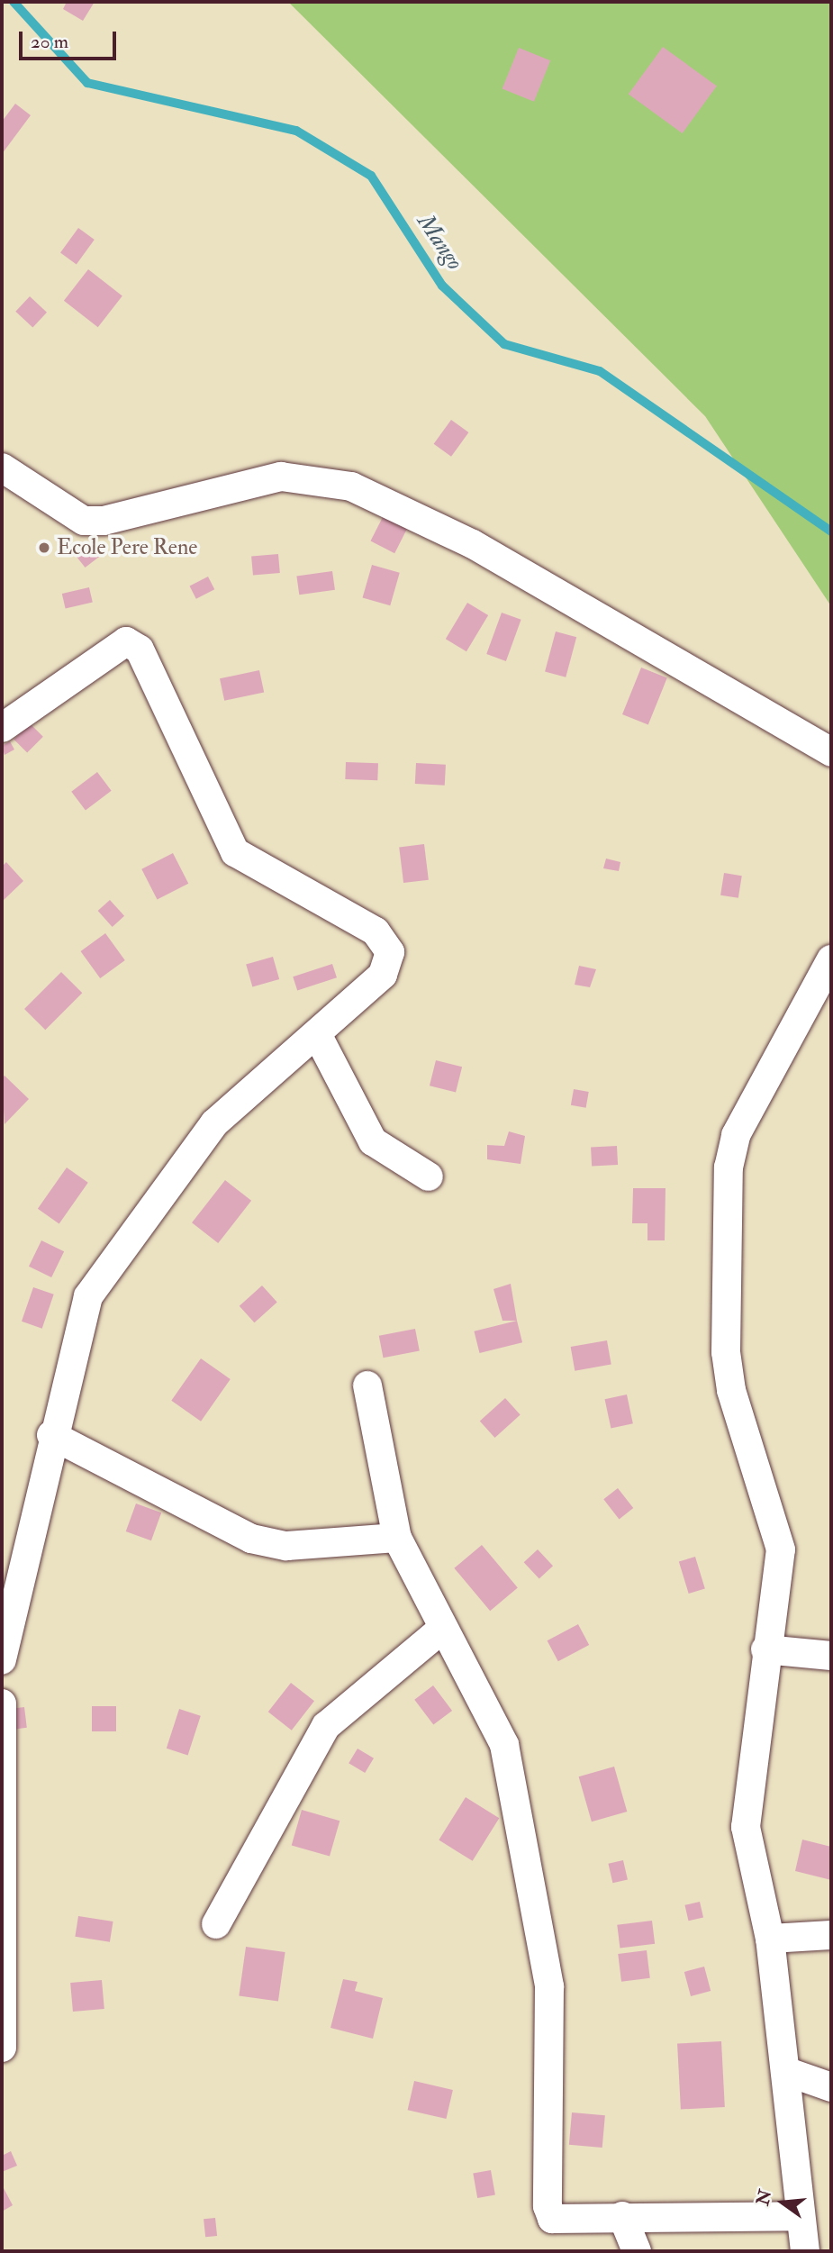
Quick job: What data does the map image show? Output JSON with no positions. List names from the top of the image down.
{
  "water": ["Mango"],
  "places": ["Ecole Pere Rene"],
  "scale_bar": "20 m",
  "north": "left"
}
